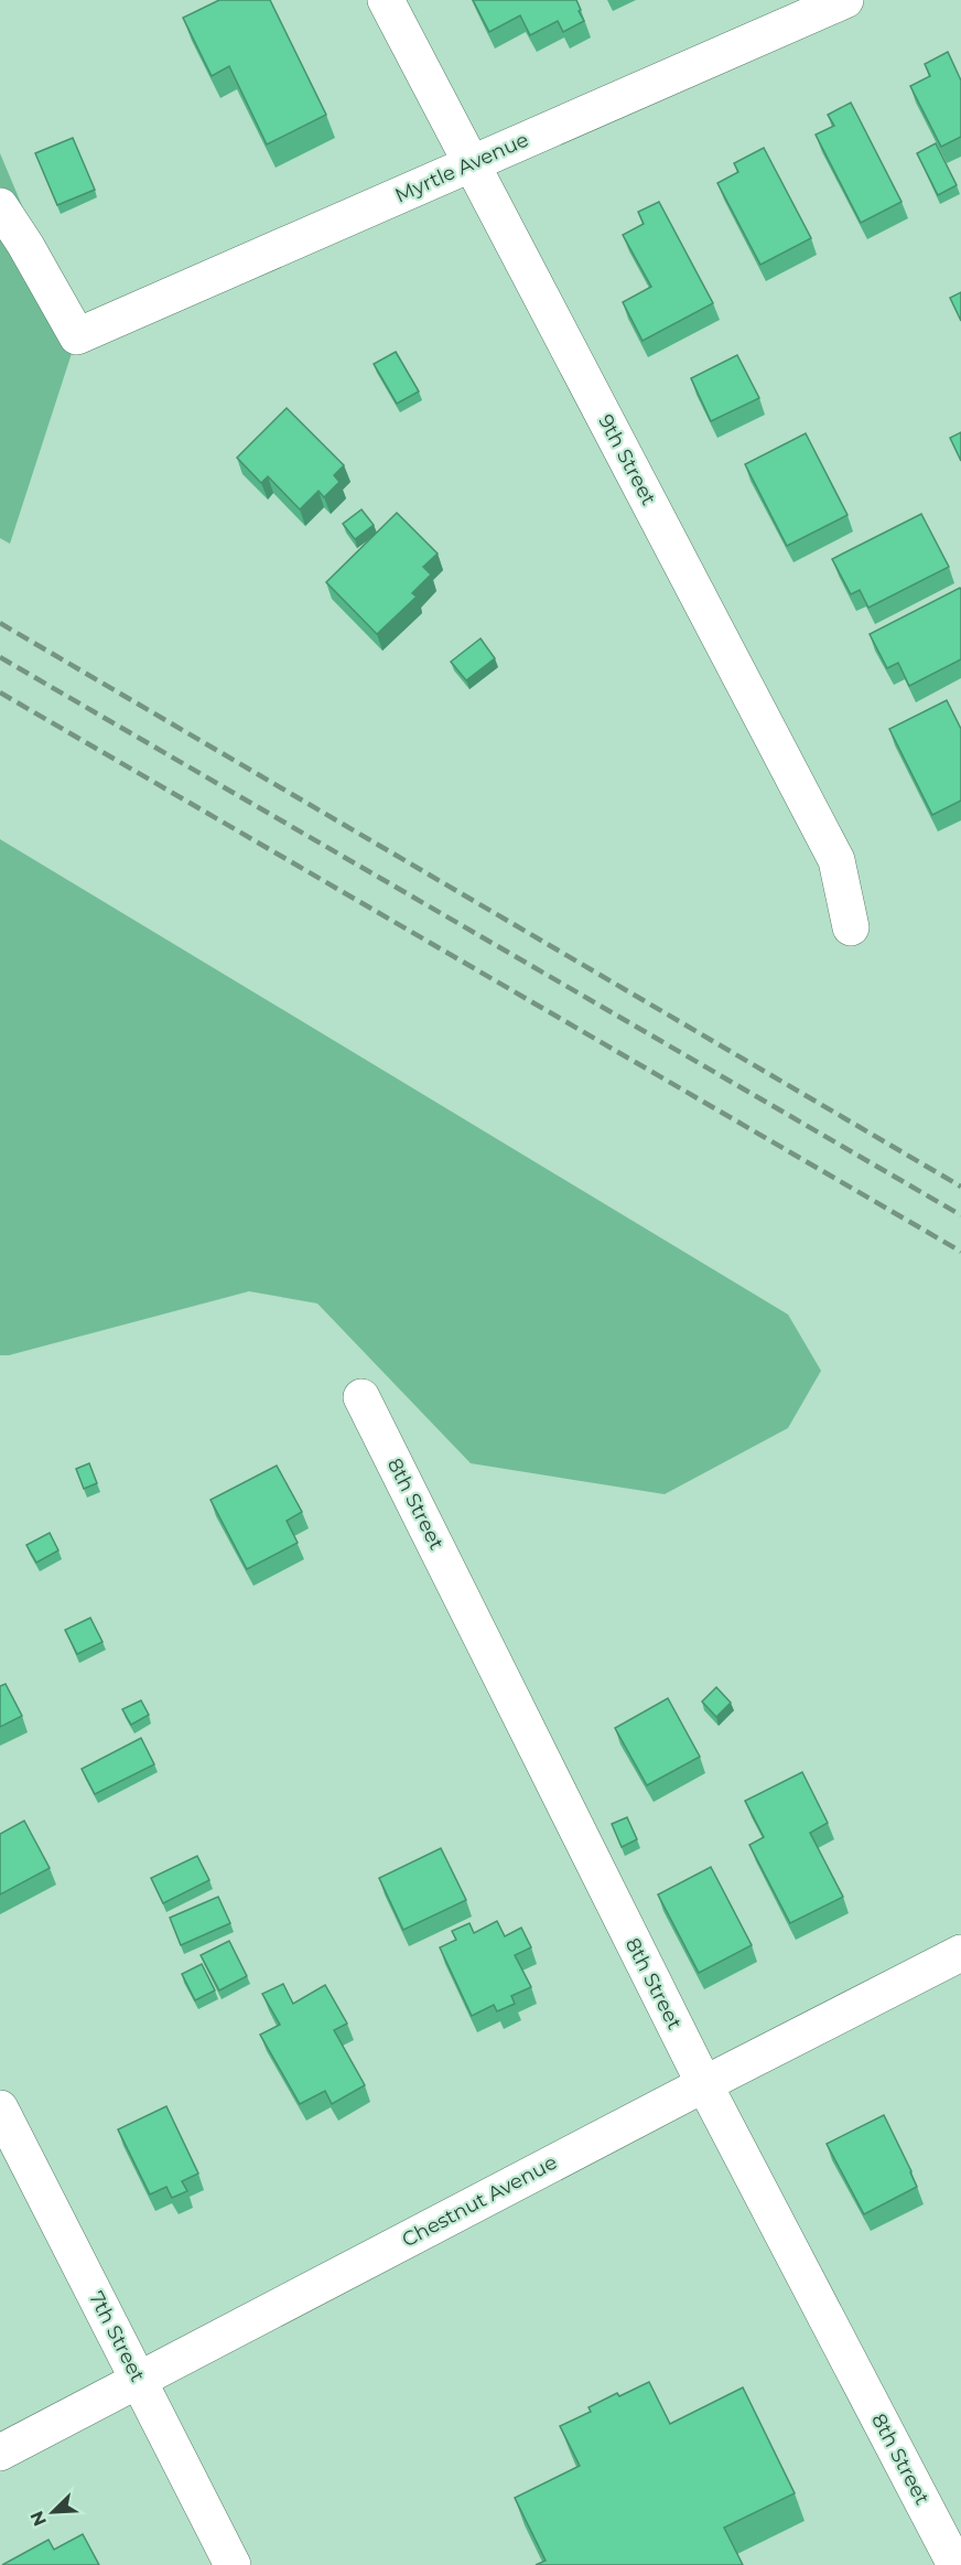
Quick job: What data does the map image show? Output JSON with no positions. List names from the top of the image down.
{
  "streets": {
    "street": [
      "Myrtle Avenue",
      "9th Street",
      "8th Street",
      "Chestnut Avenue",
      "7th Street"
    ]
  },
  "crossings": [
    ["Myrtle Avenue", "9th Street"],
    ["8th Street", "Chestnut Avenue"],
    ["Chestnut Avenue", "7th Street"]
  ],
  "north": "bottom left"
}
